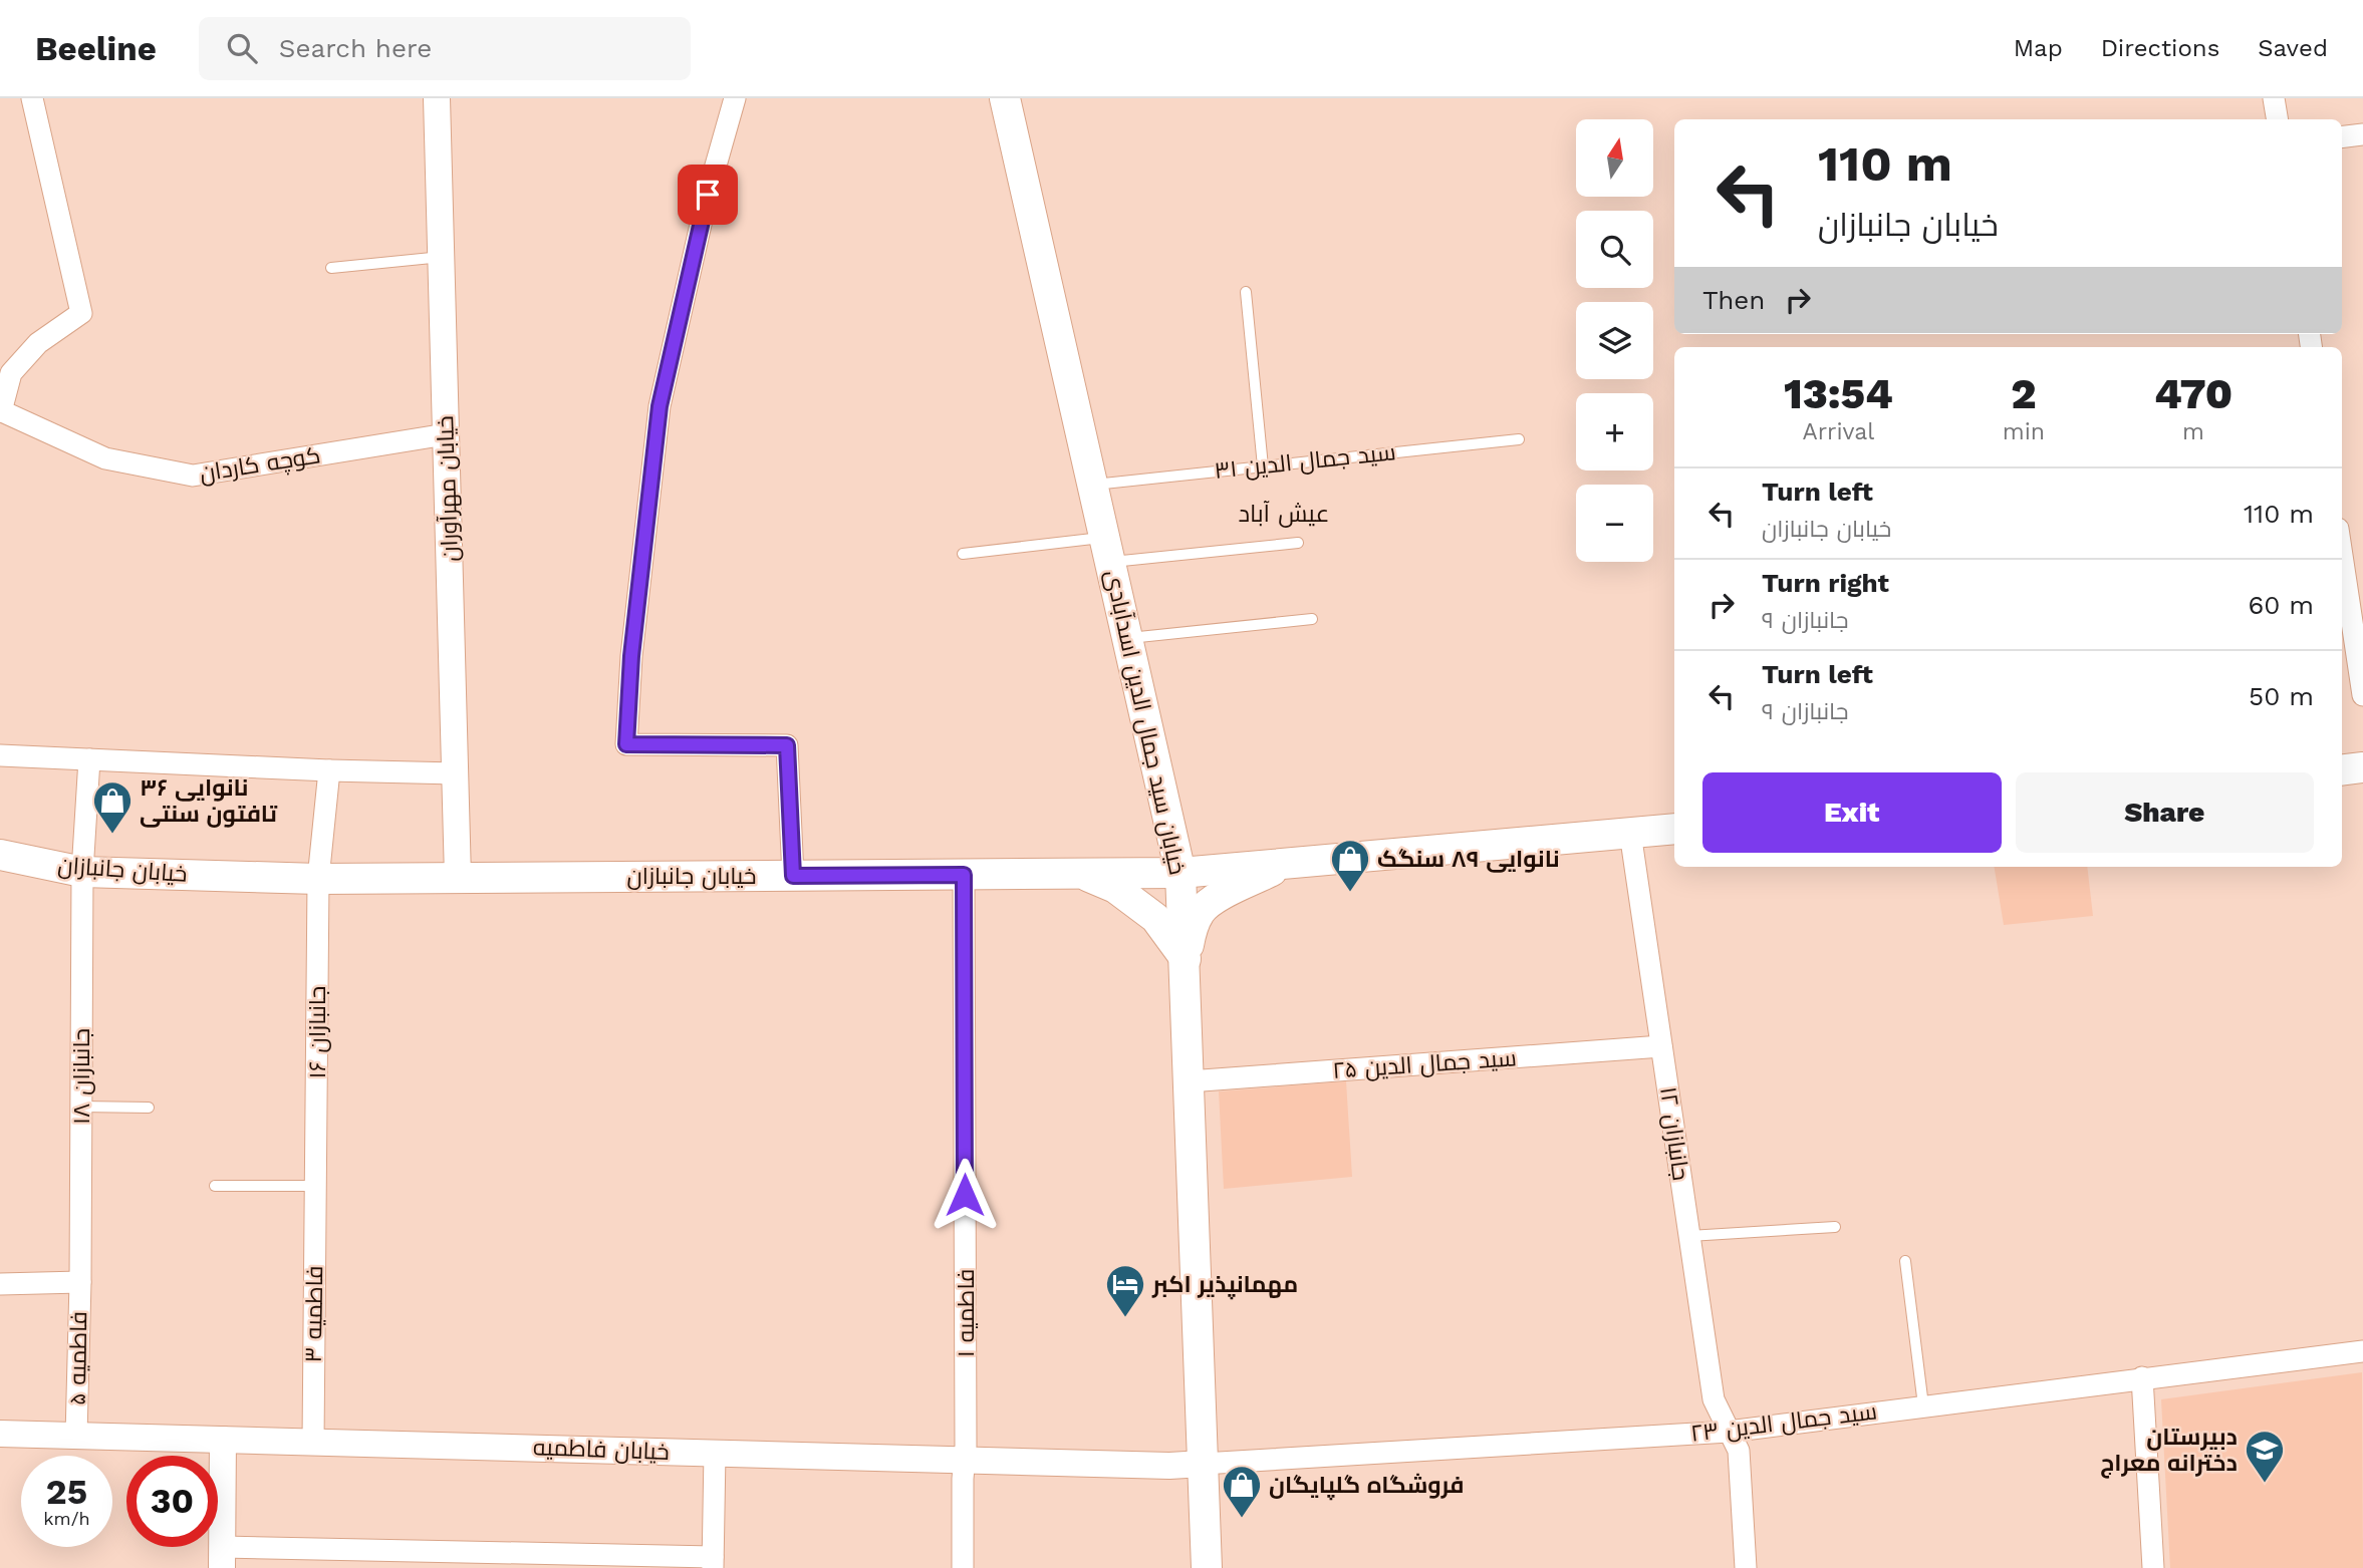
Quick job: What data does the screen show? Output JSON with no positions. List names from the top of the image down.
{
  "streets": {
    "main road": ["خیابان سید جمال الدین اسدآبادی", "خیابان جانبازان"],
    "street": [
      "کوچه کاردان",
      "خیابان مهرآوران",
      "جانبازان ۱۶",
      "سید جمال الدین ۲۵",
      "جانبازان ۱۸",
      "جانبازان ۱۲",
      "فاطمیه ۱",
      "فاطمیه ۳",
      "فاطمیه ۵",
      "سید جمال الدین ۲۳",
      "خیابان فاطمیه"
    ],
    "lane": ["سید جمال الدین ۳۱"]
  },
  "crossings": [
    ["سید جمال الدین ۳۱", "خیابان سید جمال الدین اسدآبادی"],
    ["کوچه کاردان", "خیابان مهرآوران"],
    ["خیابان مهرآوران", "خیابان جانبازان"],
    ["خیابان سید جمال الدین اسدآبادی", "خیابان جانبازان"],
    ["خیابان سید جمال الدین اسدآبادی", "سید جمال الدین ۲۵"],
    ["خیابان سید جمال الدین اسدآبادی", "سید جمال الدین ۲۳"],
    ["خیابان سید جمال الدین اسدآبادی", "خیابان فاطمیه"],
    ["خیابان جانبازان", "جانبازان ۱۶"],
    ["خیابان جانبازان", "جانبازان ۱۸"],
    ["خیابان جانبازان", "جانبازان ۱۲"],
    ["خیابان جانبازان", "فاطمیه ۱"],
    ["جانبازان ۱۶", "فاطمیه ۳"],
    ["سید جمال الدین ۲۵", "جانبازان ۱۲"],
    ["جانبازان ۱۸", "فاطمیه ۵"],
    ["جانبازان ۱۲", "سید جمال الدین ۲۳"],
    ["فاطمیه ۱", "خیابان فاطمیه"],
    ["فاطمیه ۳", "خیابان فاطمیه"],
    ["فاطمیه ۵", "خیابان فاطمیه"],
    ["سید جمال الدین ۲۳", "خیابان فاطمیه"]
  ],
  "districts": ["عیش آباد"],
  "places": {
    "shop": ["نانوایی ۳۶ تافتون سنتی", "نانوایی ۸۹ سنگک", "فروشگاه گلپایگان"],
    "hotel": ["مهمانپذیر اکبر"],
    "school or university": ["دبیرستان دخترانه معراج"]
  },
  "north": "top",
  "page": {
    "header": "Beeline",
    "search": "Search here",
    "nav": ["Map", "Directions", "Saved"],
    "map_buttons": ["+", "−"],
    "turn": ["110 m", "خیابان جانبازان"],
    "then": "Then",
    "eta": [
      "13:54",
      "Arrival",
      "2",
      "min",
      "470",
      "m"
    ],
    "list": [
      {
        "name": "Turn left",
        "note": "خیابان جانبازان",
        "value": "110 m"
      },
      {
        "name": "Turn right",
        "note": "جانبازان ۹",
        "value": "60 m"
      },
      {
        "name": "Turn left",
        "note": "جانبازان ۹",
        "value": "50 m"
      }
    ],
    "buttons": ["Exit", "Share"],
    "speed": "25 km/h",
    "limit": "30"
  }
}
